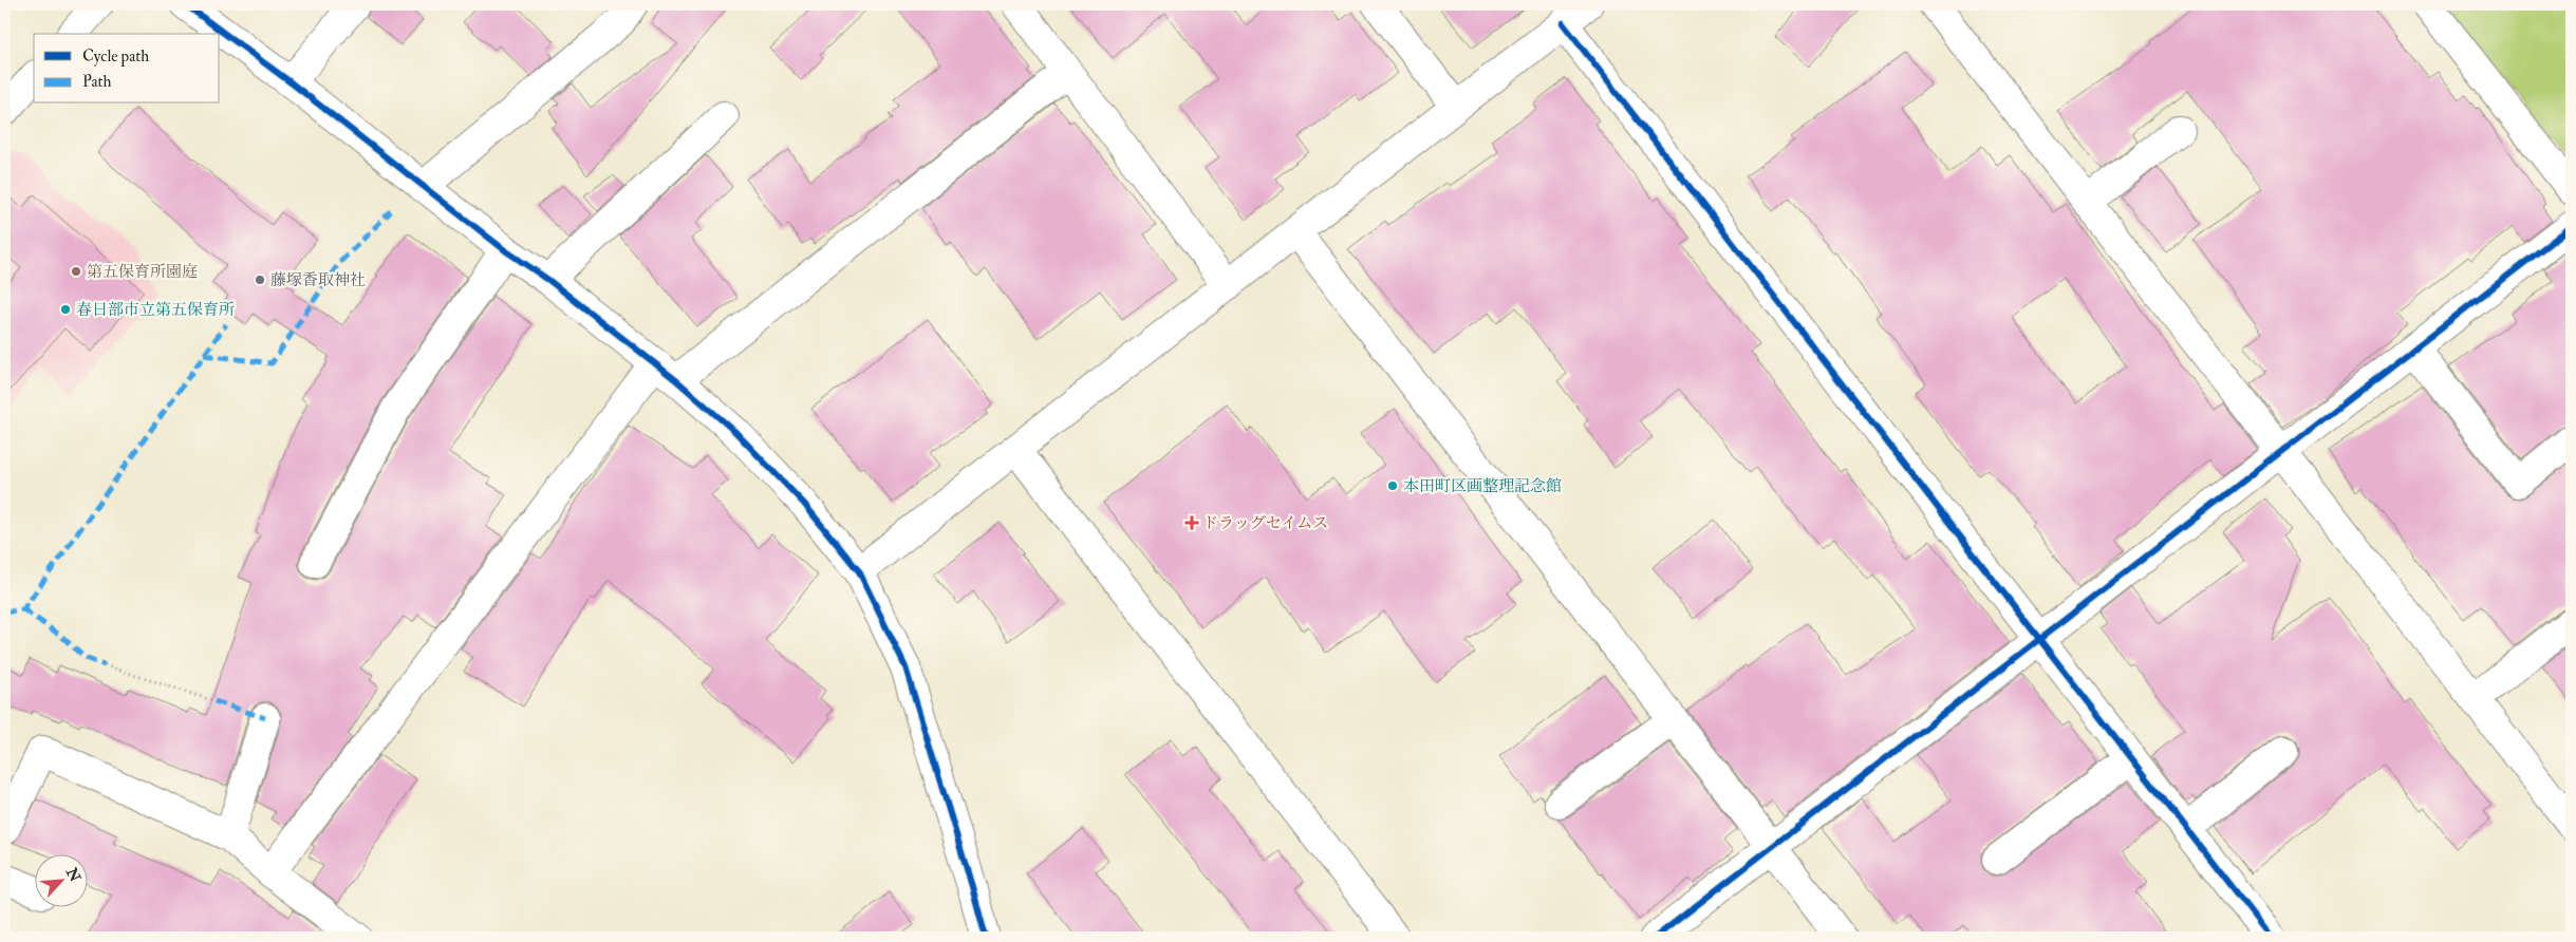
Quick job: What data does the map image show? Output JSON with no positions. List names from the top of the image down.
{
  "places": {
    "other": [
      "第五保育所園庭",
      "藤塚香取神社",
      "春日部市立第五保育所",
      "本田町区画整理記念館"
    ],
    "health": ["ドラッグセイムス"]
  },
  "legend": ["Cycle path", "Path"],
  "north": "top right"
}
